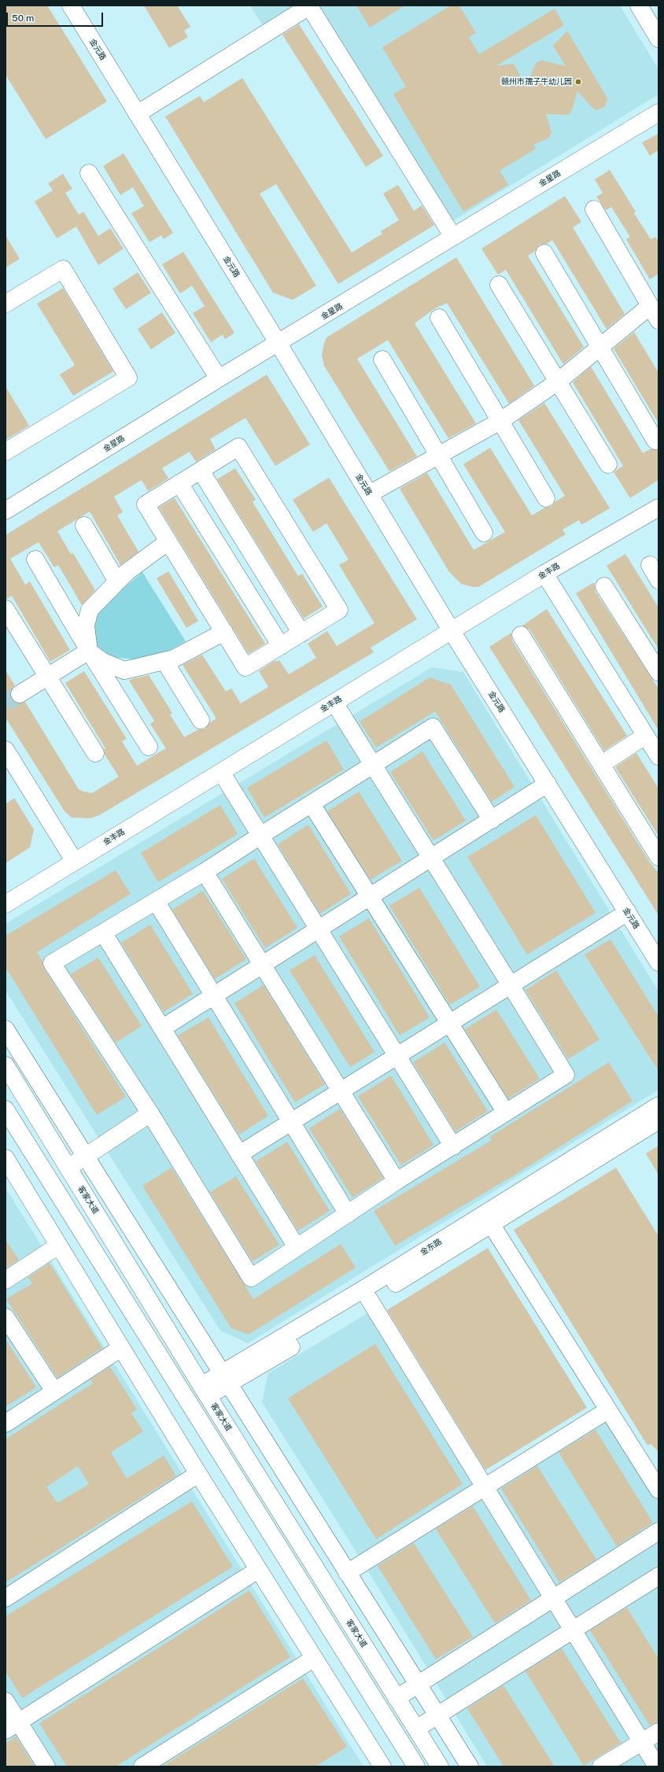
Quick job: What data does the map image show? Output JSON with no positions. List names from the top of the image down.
{
  "streets": {
    "street": [
      "金元路",
      "金星路",
      "金丰路",
      "客家大道",
      "金东路"
    ]
  },
  "crossings": [
    ["金元路", "金星路"],
    ["金元路", "金丰路"],
    ["客家大道", "金东路"]
  ],
  "places": ["赣州市孺子牛幼儿园"],
  "scale_bar": "50 m"
}
